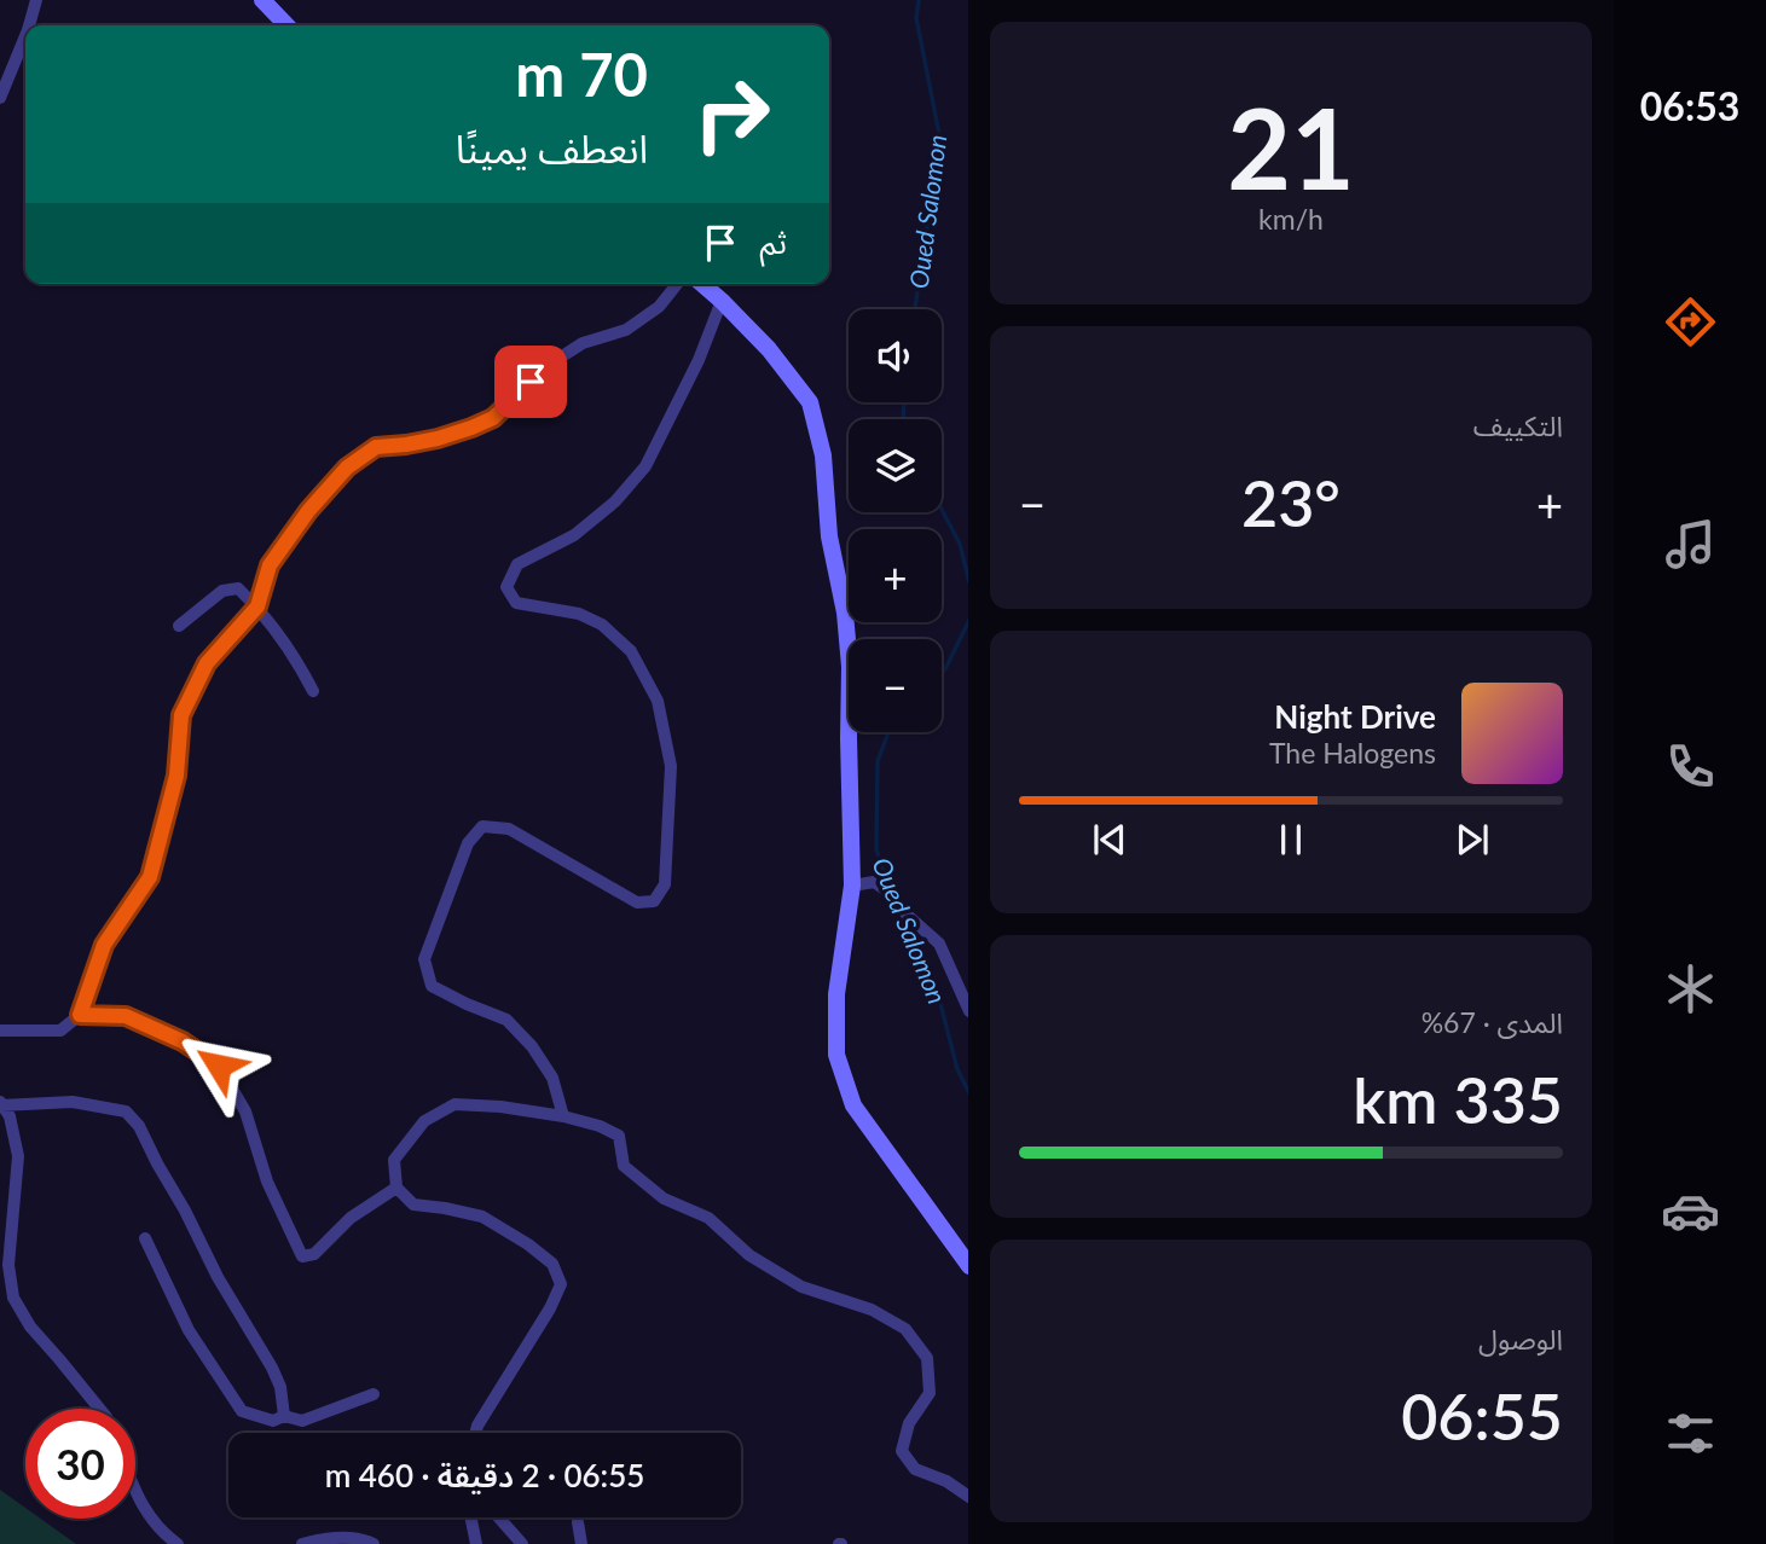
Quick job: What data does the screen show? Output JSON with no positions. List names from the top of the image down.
{
  "water": ["Oued Salomon"],
  "page": {
    "tabs": "06:53",
    "tile": [
      ["21", "km/h"],
      "التكييف",
      ["المدى · 67%", "335 km"],
      ["الوصول", "06:55"]
    ],
    "turn": ["70 m", "انعطف يمينًا"],
    "then": "ثم",
    "map_buttons": ["+", "−"],
    "heat": ["−", "23°", "+"],
    "song": ["Night Drive", "The Halogens"],
    "limit": "30",
    "trip": "06:55 · 2 دقيقة · 460 m"
  }
}
